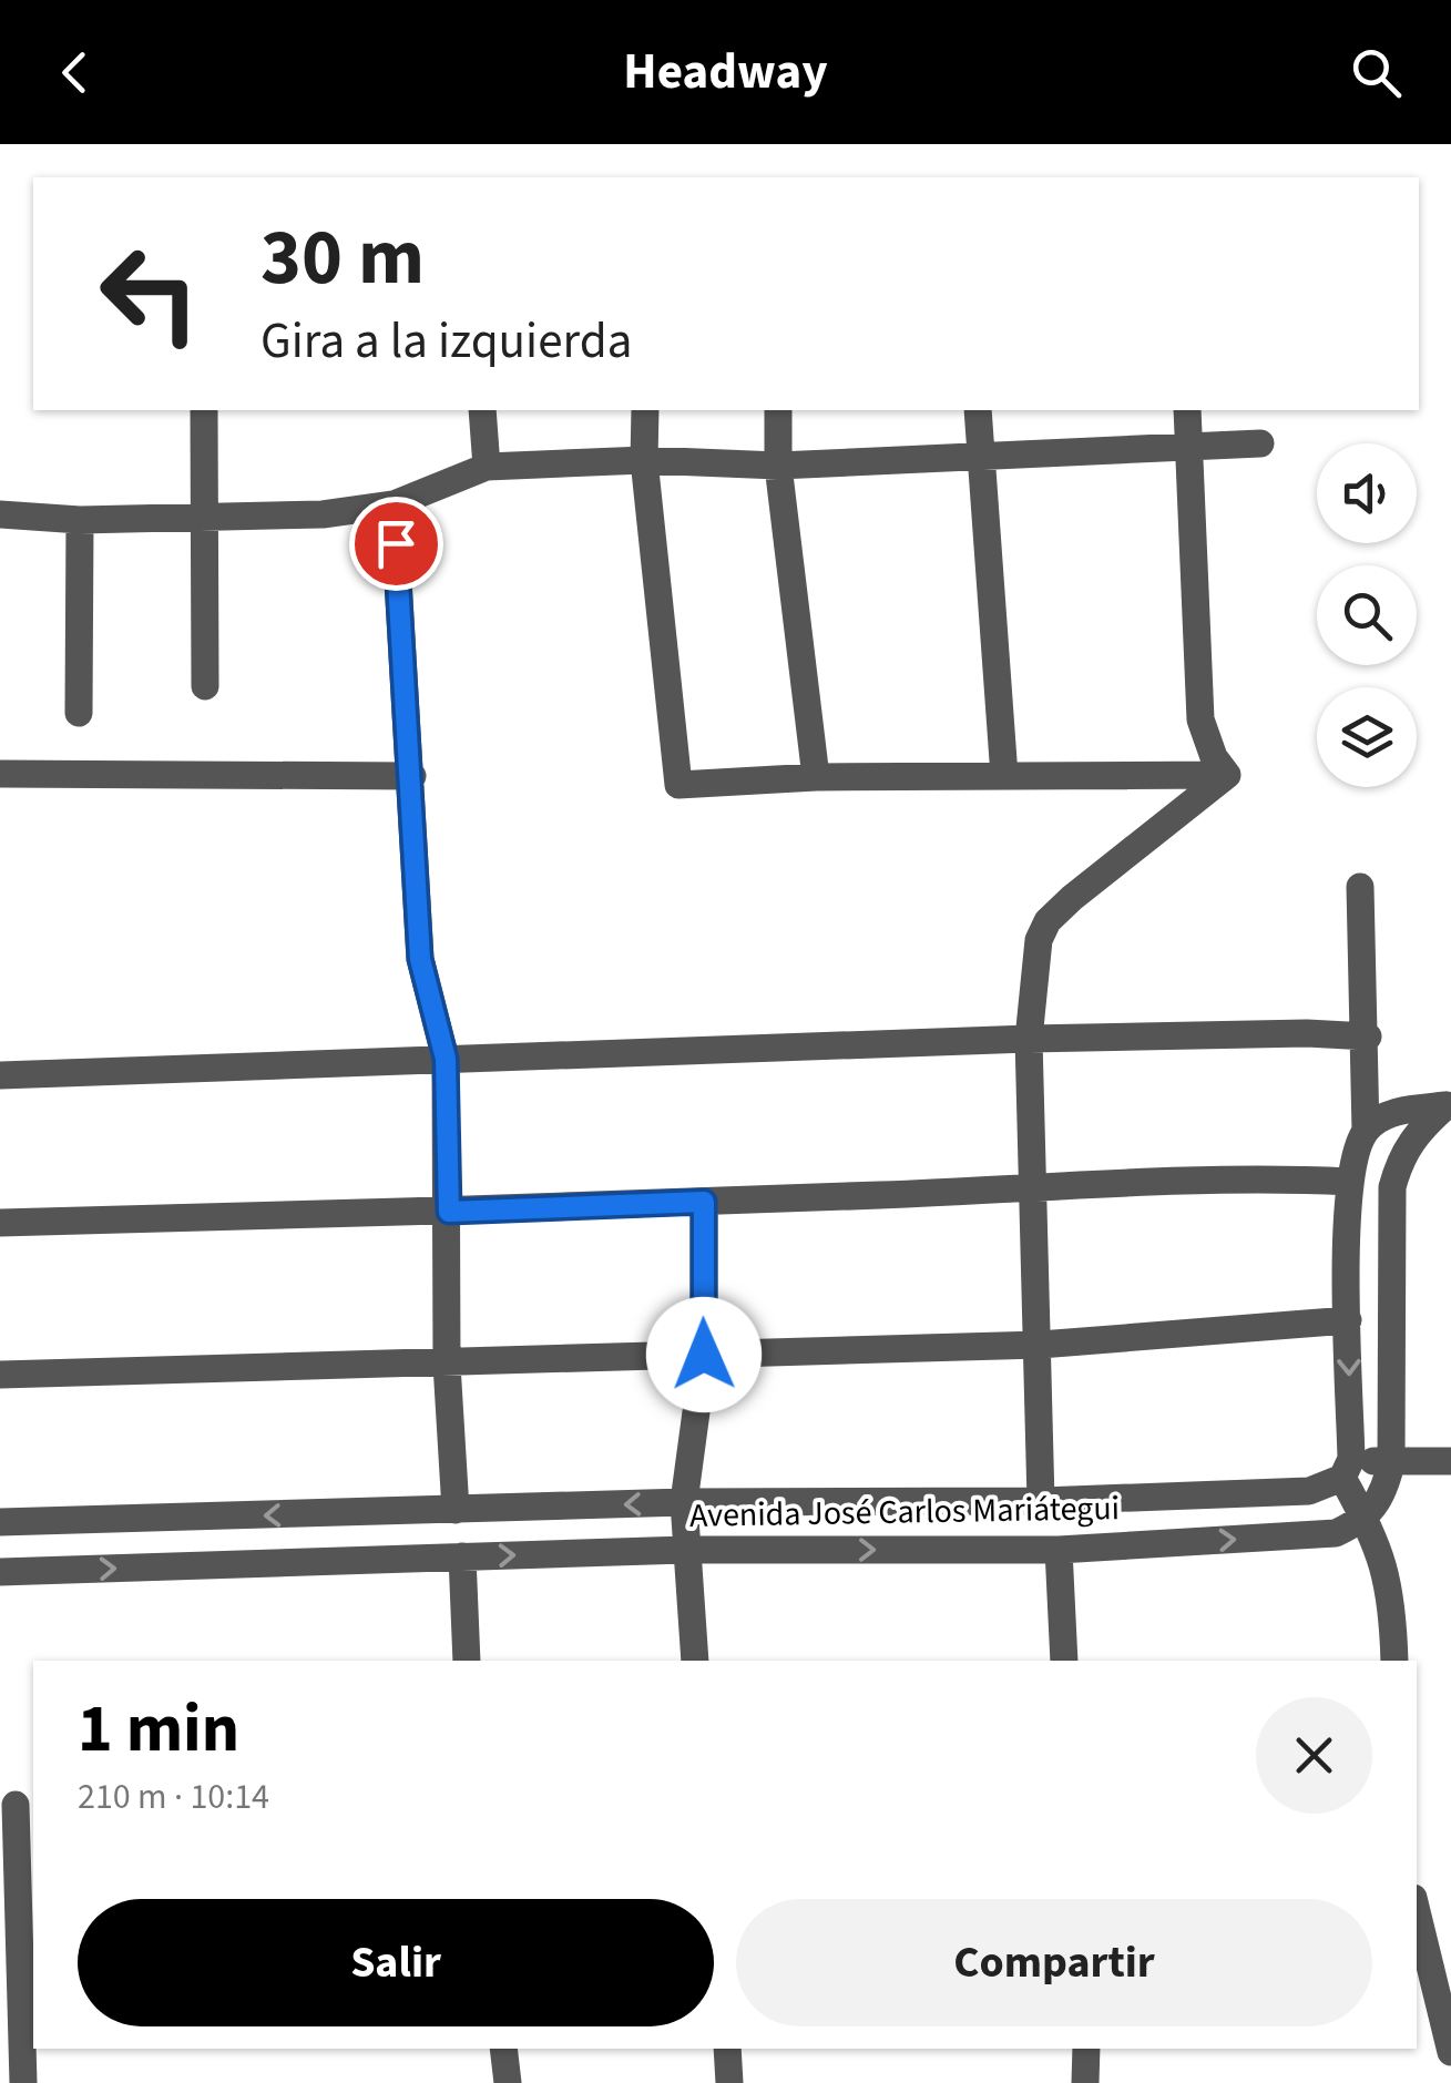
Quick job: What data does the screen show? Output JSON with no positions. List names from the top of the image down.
{
  "streets": {
    "street": ["Avenida José Carlos Mariátegui"]
  },
  "page": {
    "header": "Headway",
    "turn": ["30 m", "Gira a la izquierda"],
    "heading": ["1 min", "210 m · 10:14"],
    "buttons": ["Salir", "Compartir"]
  }
}
